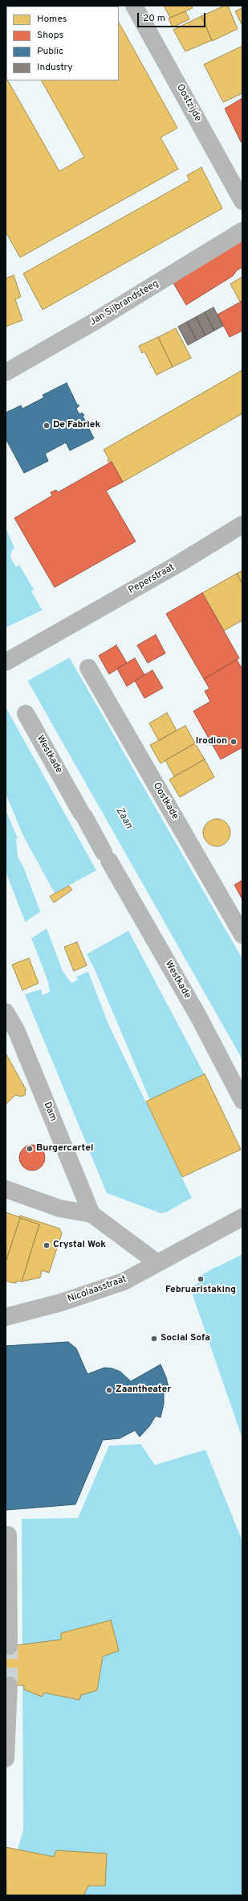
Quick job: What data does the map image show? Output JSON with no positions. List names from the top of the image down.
{
  "streets": {
    "street": [
      "Oostzijde",
      "Jan Sijbrandsteeg",
      "Peperstraat",
      "Westkade",
      "Oostkade",
      "Dam",
      "Nicolaasstraat"
    ]
  },
  "water": ["Zaan"],
  "places": [
    "De Fabriek",
    "Irodion",
    "Burgercartel",
    "Crystal Wok",
    "Februaristaking",
    "Social Sofa",
    "Zaantheater"
  ],
  "legend": [
    "Homes",
    "Shops",
    "Public",
    "Industry"
  ],
  "scale_bar": "20 m"
}
